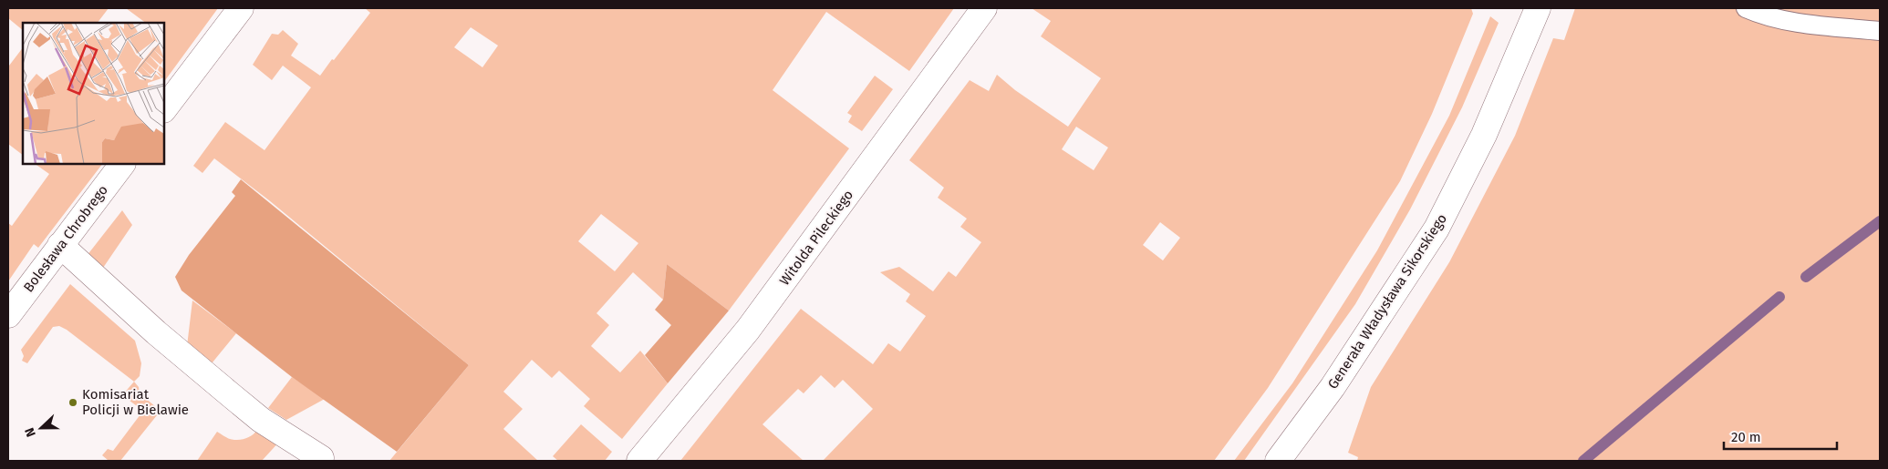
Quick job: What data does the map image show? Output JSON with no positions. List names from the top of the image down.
{
  "streets": {
    "street": ["Witolda Pileckiego", "Bolesława Chrobrego", "Generała Władysława Sikorskiego"]
  },
  "places": ["Komisariat Policji w Bielawie"],
  "scale_bar": "20 m",
  "north": "left"
}
